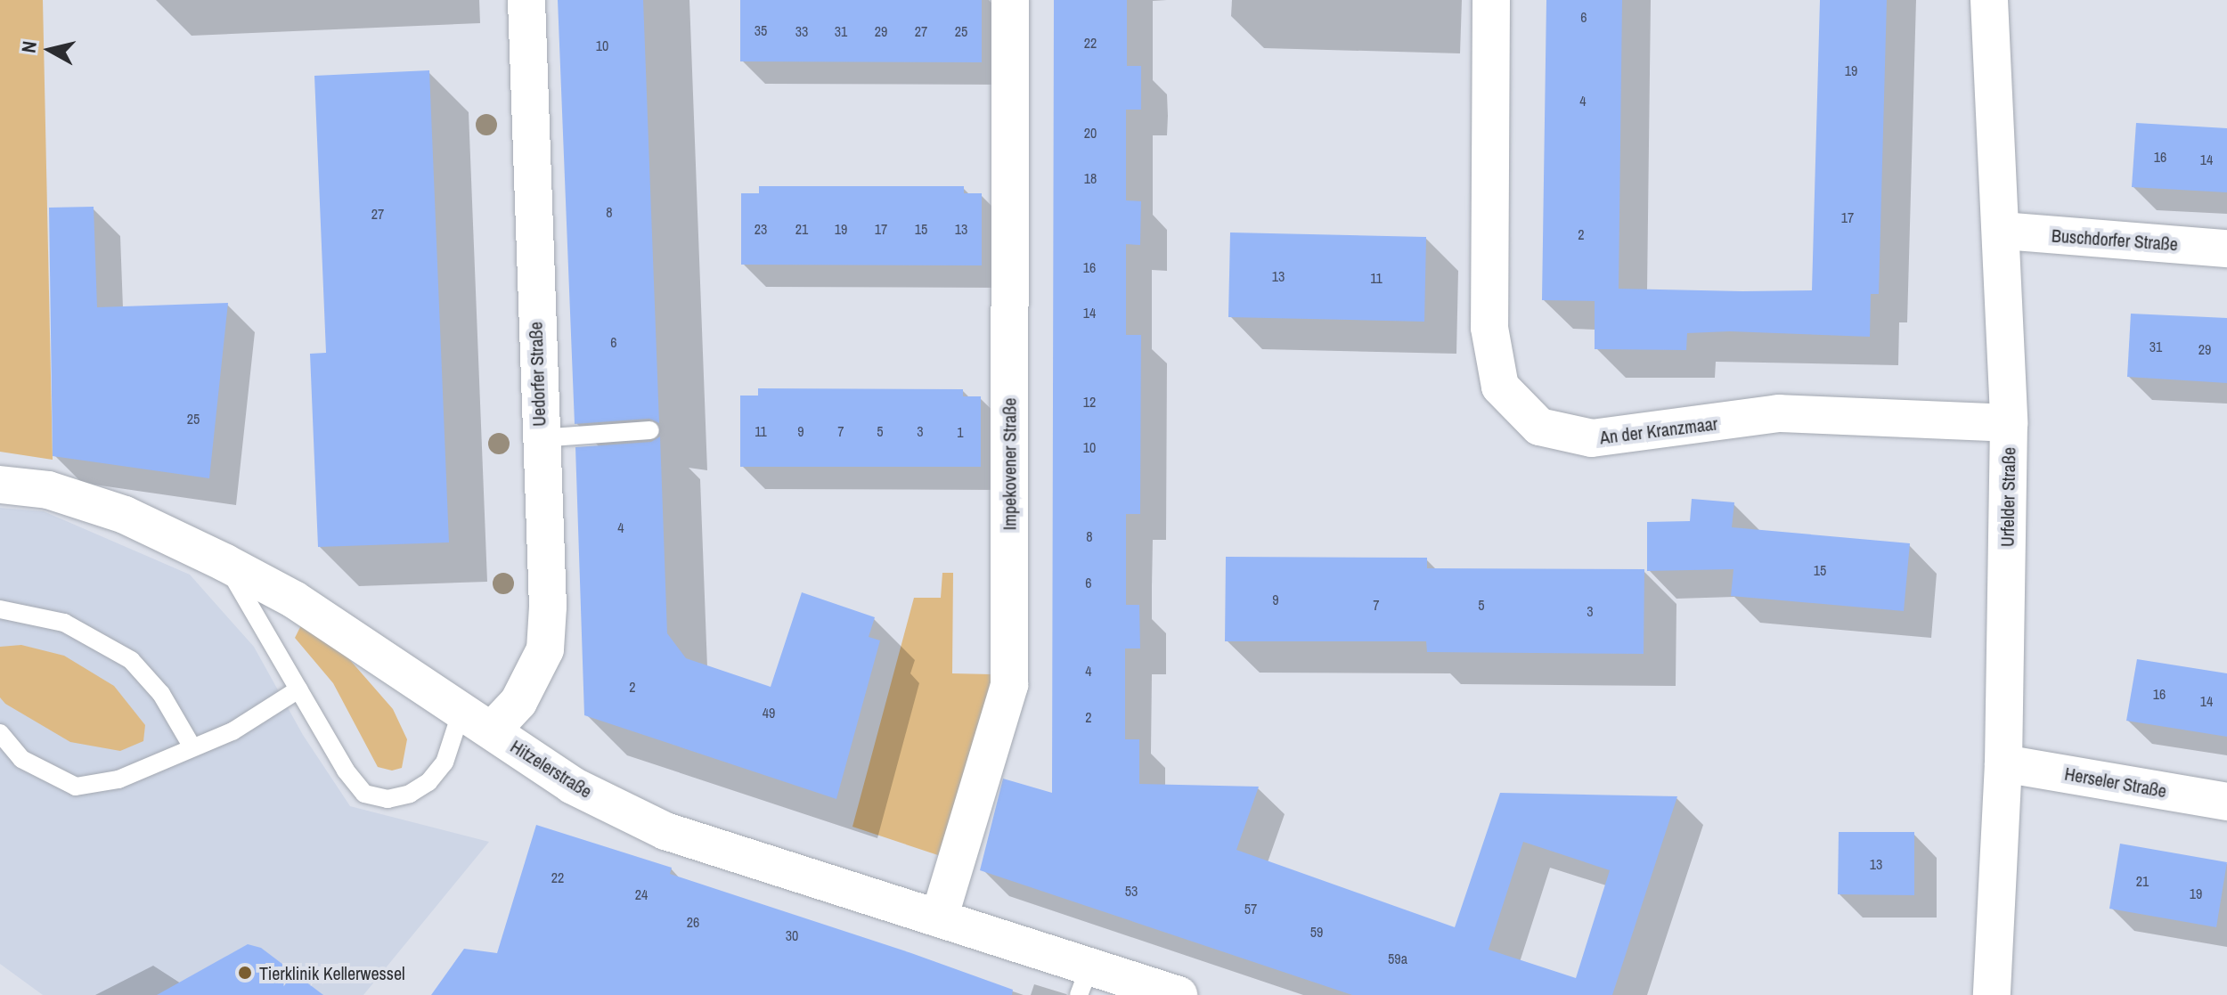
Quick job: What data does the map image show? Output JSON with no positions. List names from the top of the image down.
{
  "streets": {
    "street": [
      "Buschdorfer Straße",
      "Uedorfer Straße",
      "An der Kranzmaar",
      "Impekovener Straße",
      "Urfelder Straße",
      "Hitzelerstraße",
      "Herseler Straße"
    ]
  },
  "crossings": [
    ["Buschdorfer Straße", "Urfelder Straße"],
    ["Uedorfer Straße", "Hitzelerstraße"],
    ["An der Kranzmaar", "Urfelder Straße"],
    ["Impekovener Straße", "Hitzelerstraße"],
    ["Urfelder Straße", "Herseler Straße"]
  ],
  "places": ["Tierklinik Kellerwessel"],
  "house_numbers": [
    "6",
    "35",
    "33",
    "31",
    "29",
    "27",
    "25",
    "22",
    "10",
    "19",
    "4",
    "20",
    "16",
    "14",
    "18",
    "8",
    "27",
    "17",
    "23",
    "21",
    "19",
    "17",
    "15",
    "13",
    "2",
    "16",
    "13",
    "11",
    "14",
    "6",
    "31",
    "29",
    "12",
    "25",
    "11",
    "9",
    "7",
    "5",
    "3",
    "1",
    "10",
    "4",
    "8",
    "15",
    "6",
    "9",
    "7",
    "5",
    "3",
    "4",
    "2",
    "16",
    "14",
    "49",
    "2",
    "13",
    "22",
    "21",
    "53",
    "19",
    "24",
    "57",
    "26",
    "59",
    "30",
    "59a"
  ],
  "north": "left"
}
